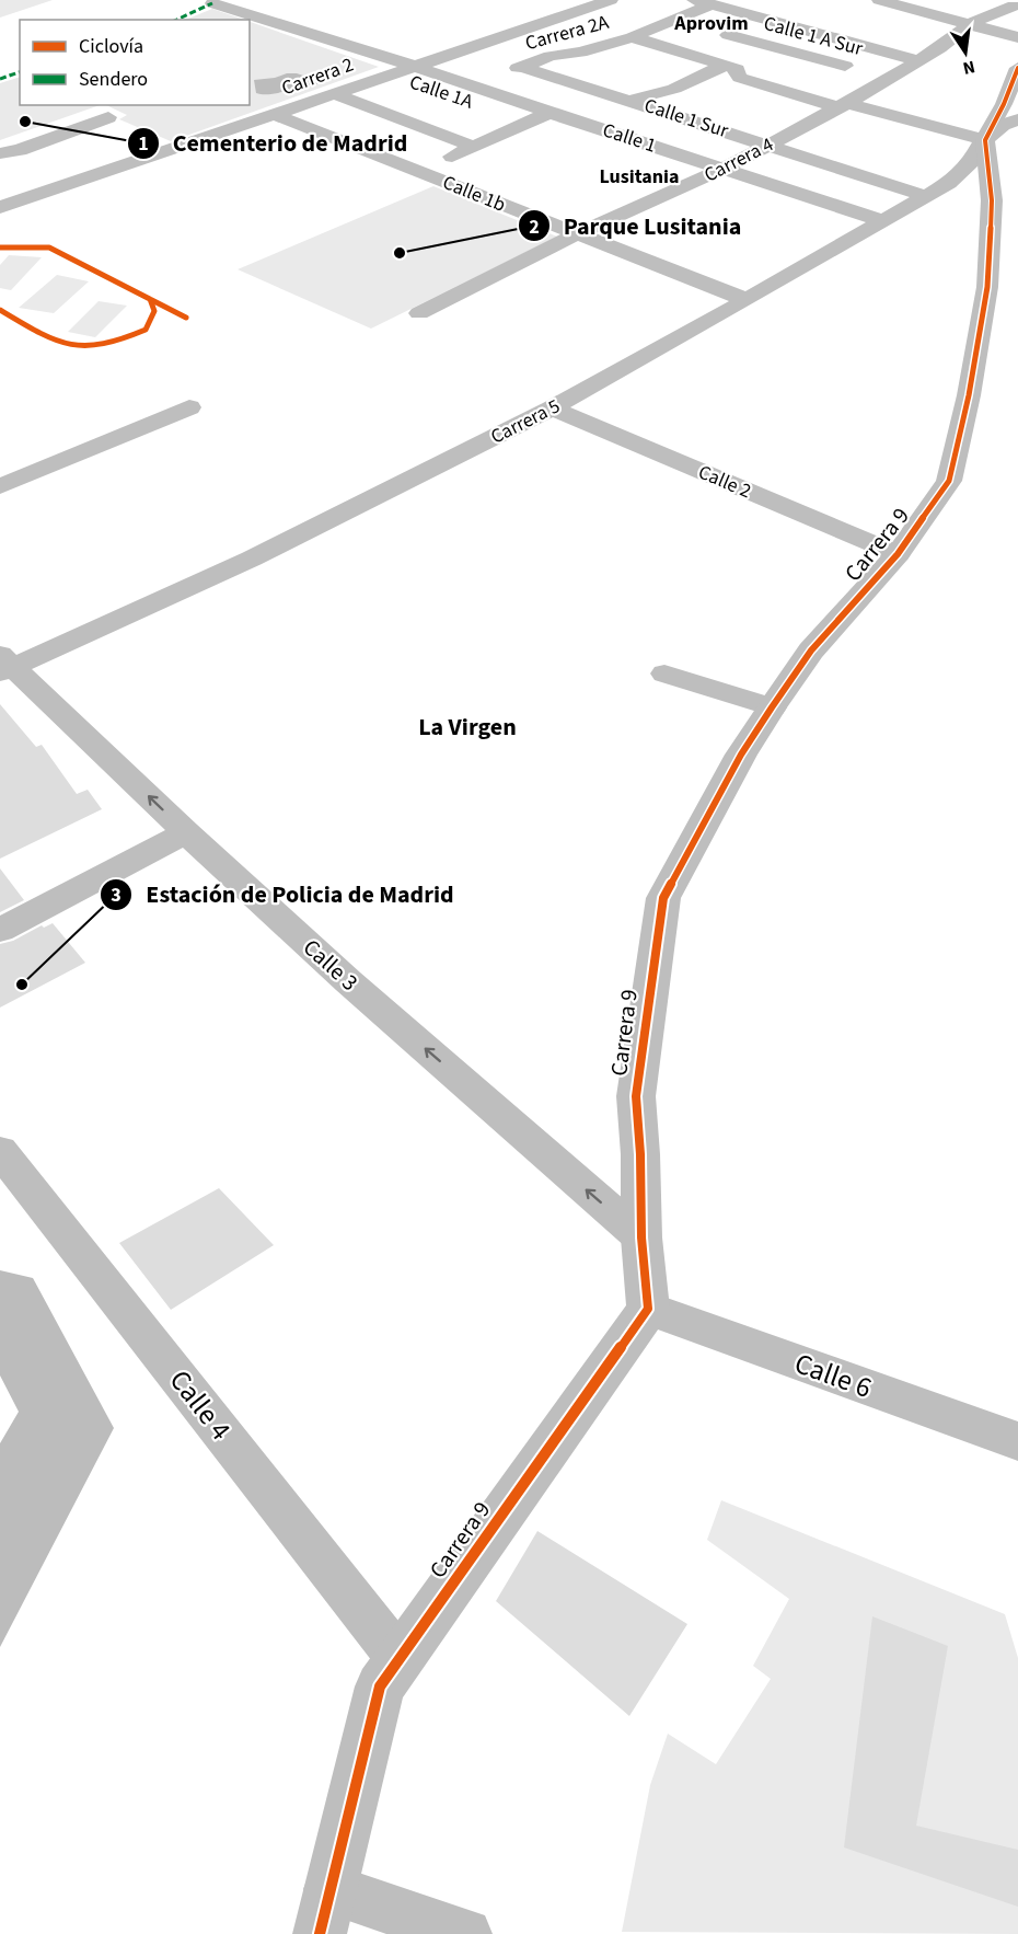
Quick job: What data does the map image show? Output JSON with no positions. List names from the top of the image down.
{
  "streets": {
    "street": [
      "Carrera 2A",
      "Calle 1 A Sur",
      "Carrera 2",
      "Calle 1A",
      "Calle 1 Sur",
      "Calle 1",
      "Carrera 4",
      "Calle 1b",
      "Carrera 5",
      "Calle 2",
      "Carrera 9",
      "Calle 3",
      "Calle 6",
      "Calle 4"
    ]
  },
  "crossings": [
    ["Carrera 2A", "Calle 1 Sur"],
    ["Carrera 2A", "Calle 1"],
    ["Calle 1 A Sur", "Carrera 4"],
    ["Carrera 2", "Calle 1"],
    ["Carrera 2", "Calle 1b"],
    ["Calle 1 Sur", "Carrera 4"],
    ["Calle 1 Sur", "Carrera 5"],
    ["Calle 1", "Carrera 4"],
    ["Calle 1", "Carrera 5"],
    ["Carrera 4", "Calle 1b"],
    ["Calle 1b", "Carrera 5"],
    ["Carrera 5", "Calle 2"],
    ["Carrera 5", "Carrera 9"],
    ["Carrera 5", "Calle 3"],
    ["Calle 2", "Carrera 9"],
    ["Carrera 9", "Calle 3"],
    ["Carrera 9", "Calle 6"],
    ["Carrera 9", "Calle 4"]
  ],
  "one_way": ["Calle 3"],
  "districts": ["Aprovim", "Lusitania", "La Virgen"],
  "places": ["Cementerio de Madrid", "Parque Lusitania", "Estación de Policia de Madrid"],
  "legend": ["Ciclovía", "Sendero"],
  "north": "bottom"
}
